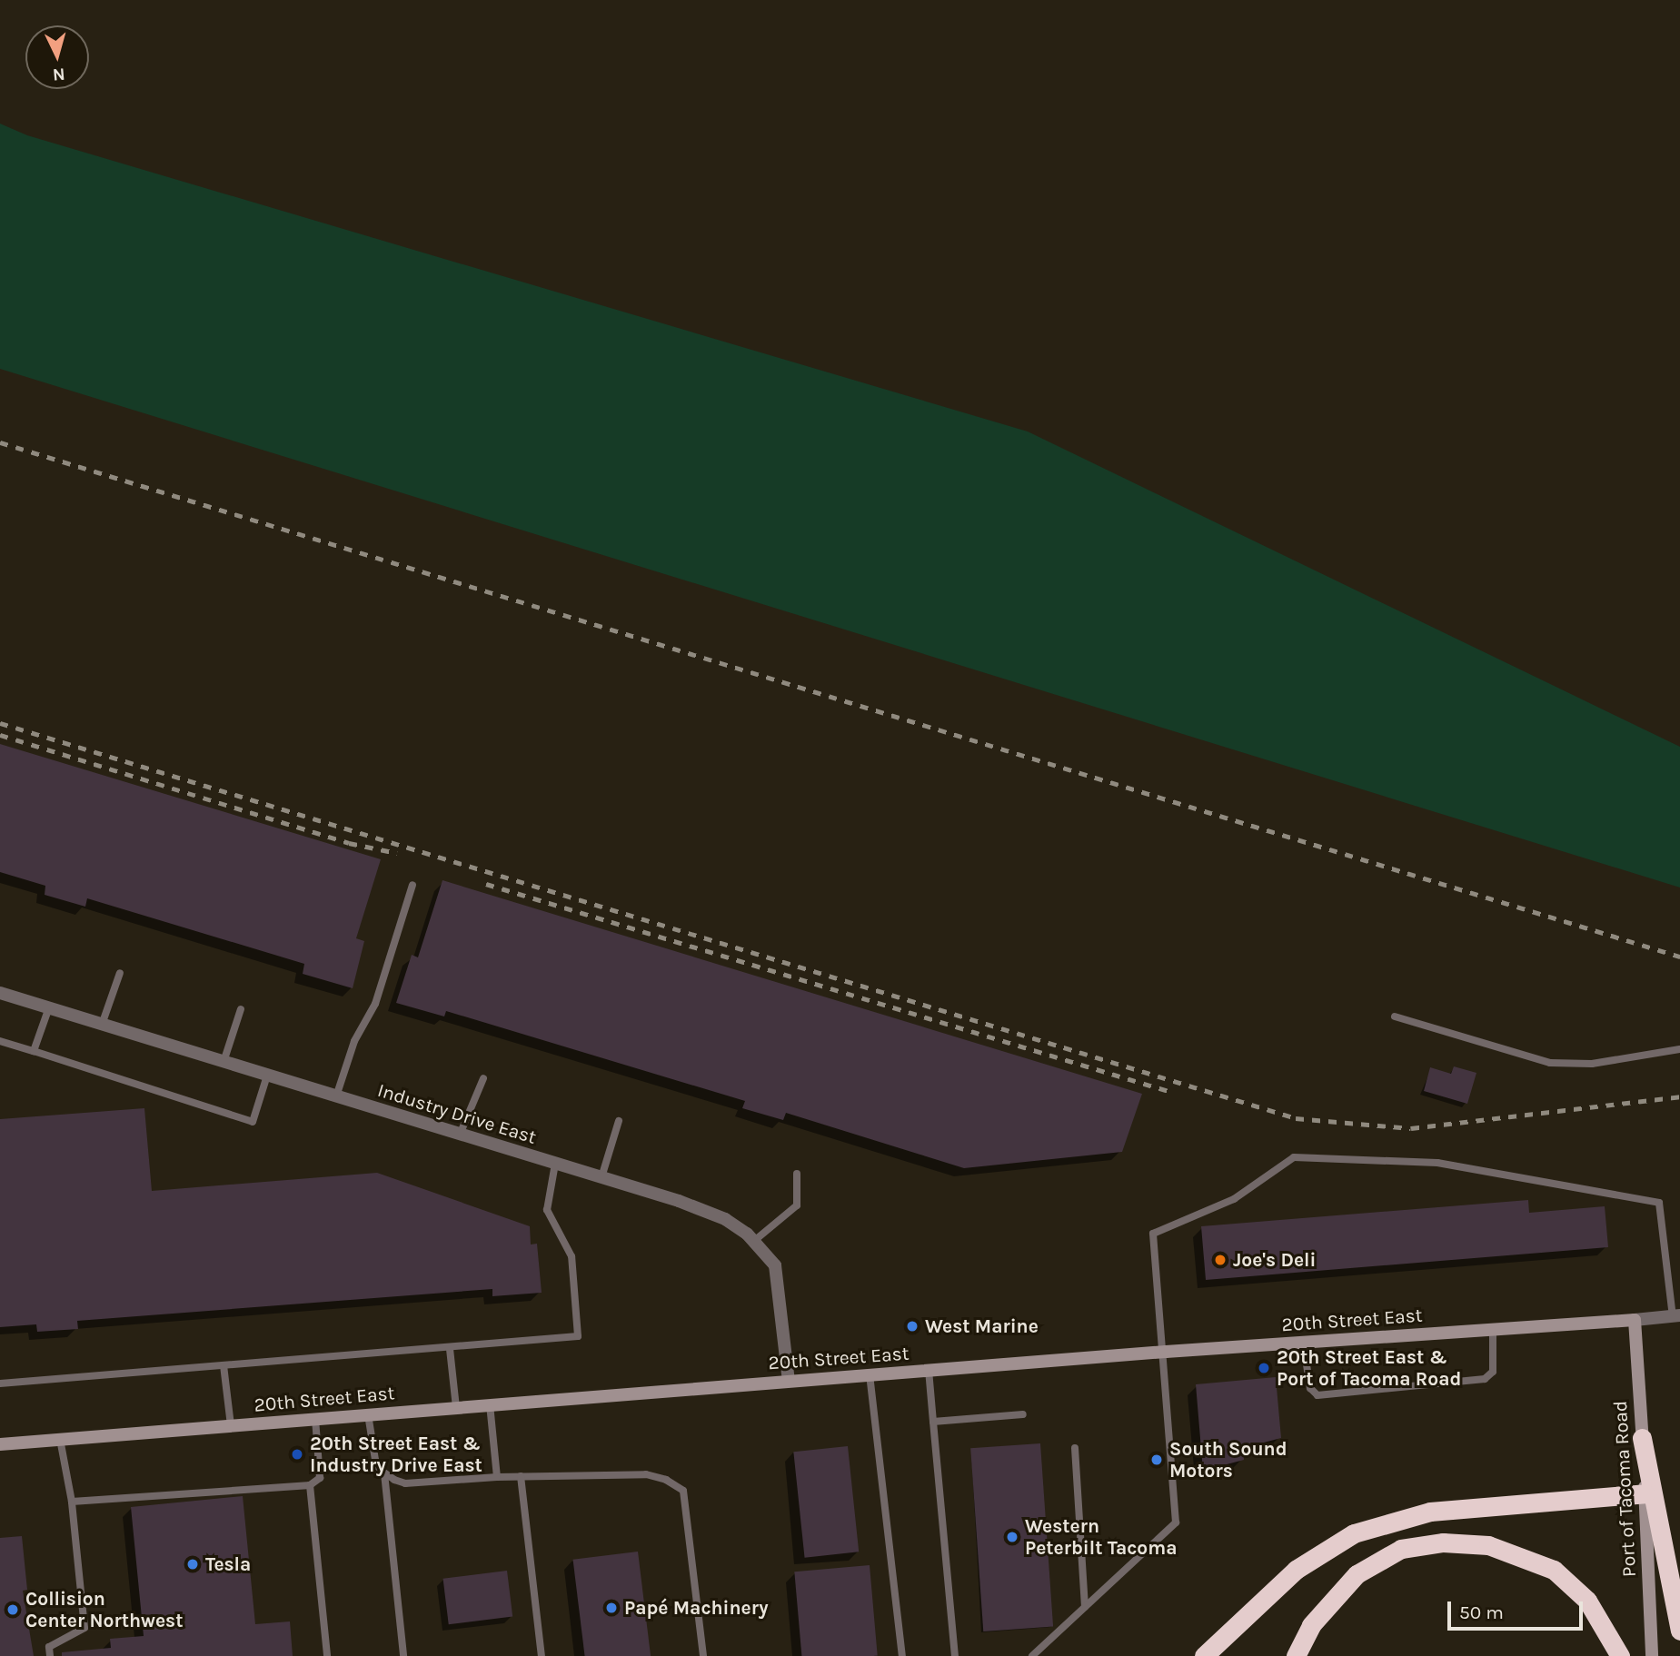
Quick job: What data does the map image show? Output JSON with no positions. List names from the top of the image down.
{
  "streets": {
    "main road": ["20th Street East", "Port of Tacoma Road"],
    "street": ["Industry Drive East"]
  },
  "crossings": [
    ["Industry Drive East", "20th Street East"],
    ["20th Street East", "Port of Tacoma Road"]
  ],
  "places": [
    "Joe's Deli",
    "West Marine",
    "20th Street East & Port of Tacoma Road",
    "20th Street East & Industry Drive East",
    "South Sound Motors",
    "Western Peterbilt Tacoma",
    "Tesla",
    "Papé Machinery",
    "Collision Center Northwest"
  ],
  "scale_bar": "50 m",
  "north": "bottom"
}
